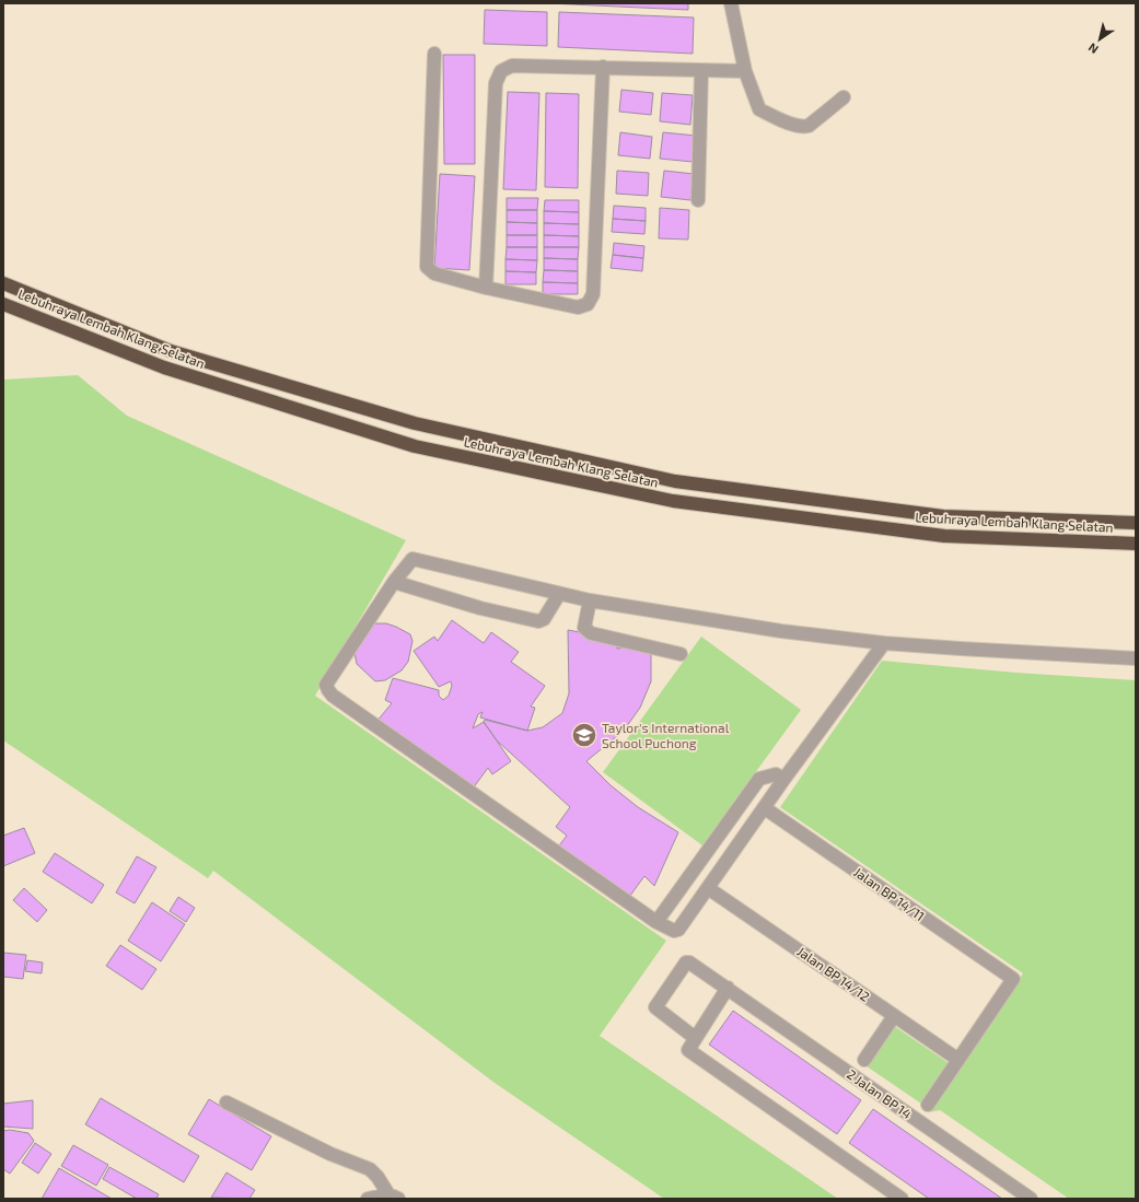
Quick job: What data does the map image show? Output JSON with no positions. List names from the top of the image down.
{
  "streets": {
    "highway": ["Lebuhraya Lembah Klang Selatan"],
    "street": ["Jalan BP 14/11", "Jalan BP 14/12", "2 Jalan BP 14"]
  },
  "crossings": [
    ["Jalan BP 14/11", "Jalan BP 14/12"]
  ],
  "places": {
    "school or university": ["Taylor's International School Puchong"]
  },
  "north": "bottom left"
}
